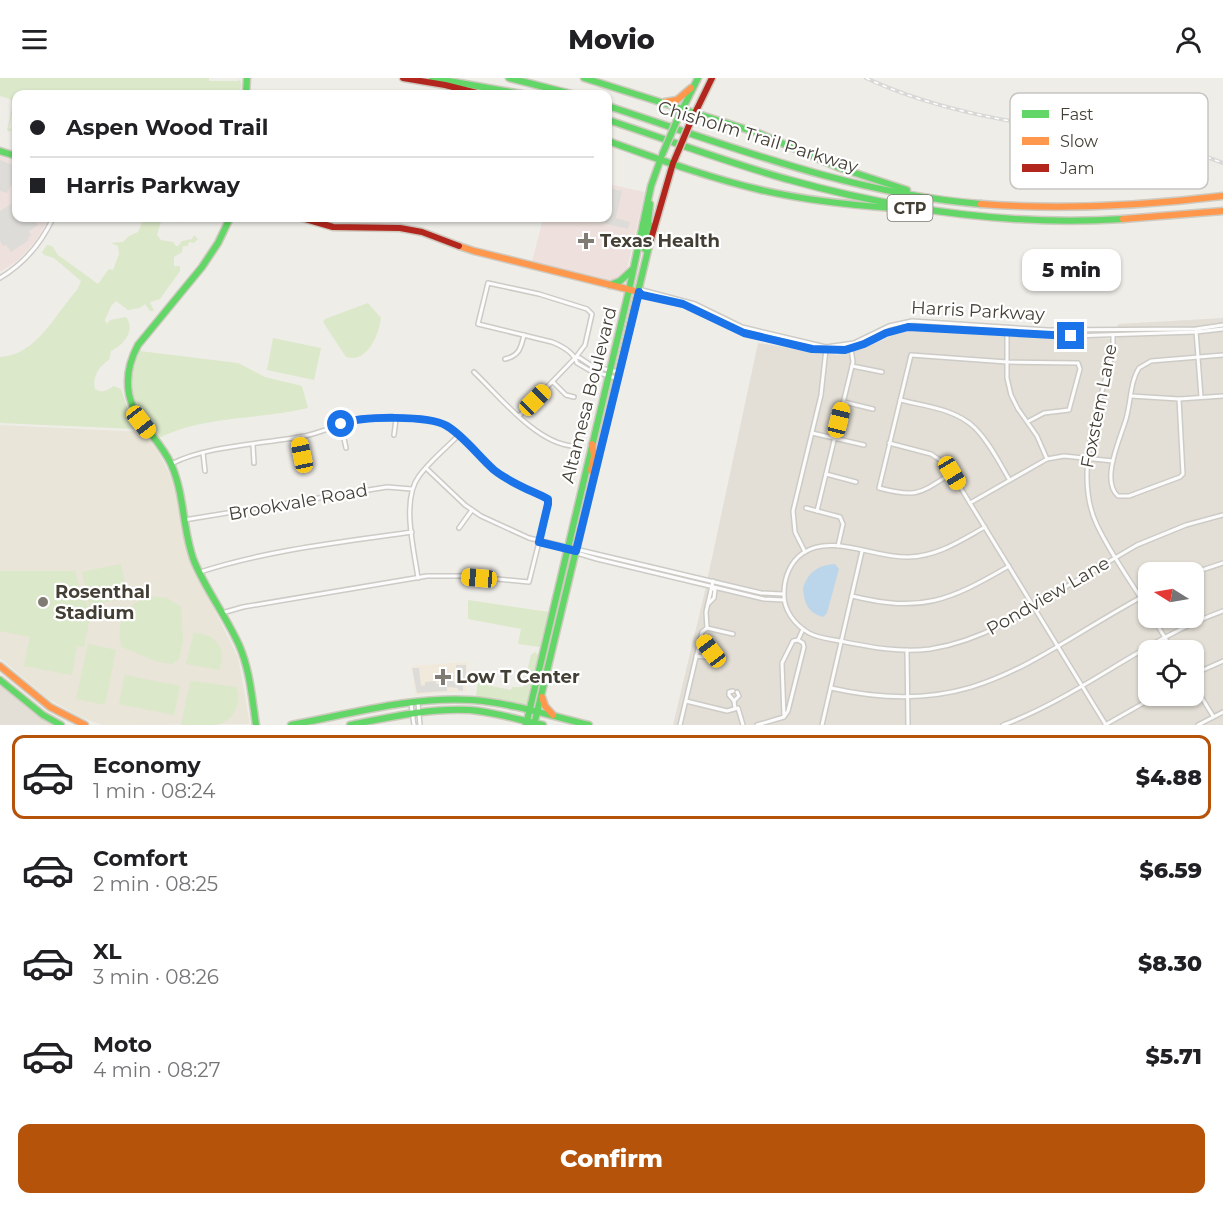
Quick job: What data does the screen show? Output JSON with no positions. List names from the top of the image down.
{
  "streets": {
    "main road": [
      "Chisholm Trail Parkway",
      "CTP",
      "Harris Parkway",
      "Altamesa Boulevard"
    ],
    "street": ["Foxstem Lane", "Brookvale Road", "Pondview Lane"]
  },
  "crossings": [
    ["Harris Parkway", "Altamesa Boulevard"],
    ["Harris Parkway", "Foxstem Lane"],
    ["Foxstem Lane", "Pondview Lane"]
  ],
  "places": {
    "health": ["Texas Health", "Low T Center"],
    "other": ["Rosenthal Stadium"]
  },
  "legend": ["Fast", "Slow", "Jam"],
  "north": "left",
  "page": {
    "header": "Movio",
    "banner": ["Aspen Wood Trail", "Harris Parkway"],
    "bubble": "5 min",
    "list": [
      {
        "name": "Economy",
        "note": "1 min · 08:24",
        "value": "$4.88"
      },
      {
        "name": "Comfort",
        "note": "2 min · 08:25",
        "value": "$6.59"
      },
      {
        "name": "XL",
        "note": "3 min · 08:26",
        "value": "$8.30"
      },
      {
        "name": "Moto",
        "note": "4 min · 08:27",
        "value": "$5.71"
      }
    ],
    "buttons": "Confirm"
  }
}
